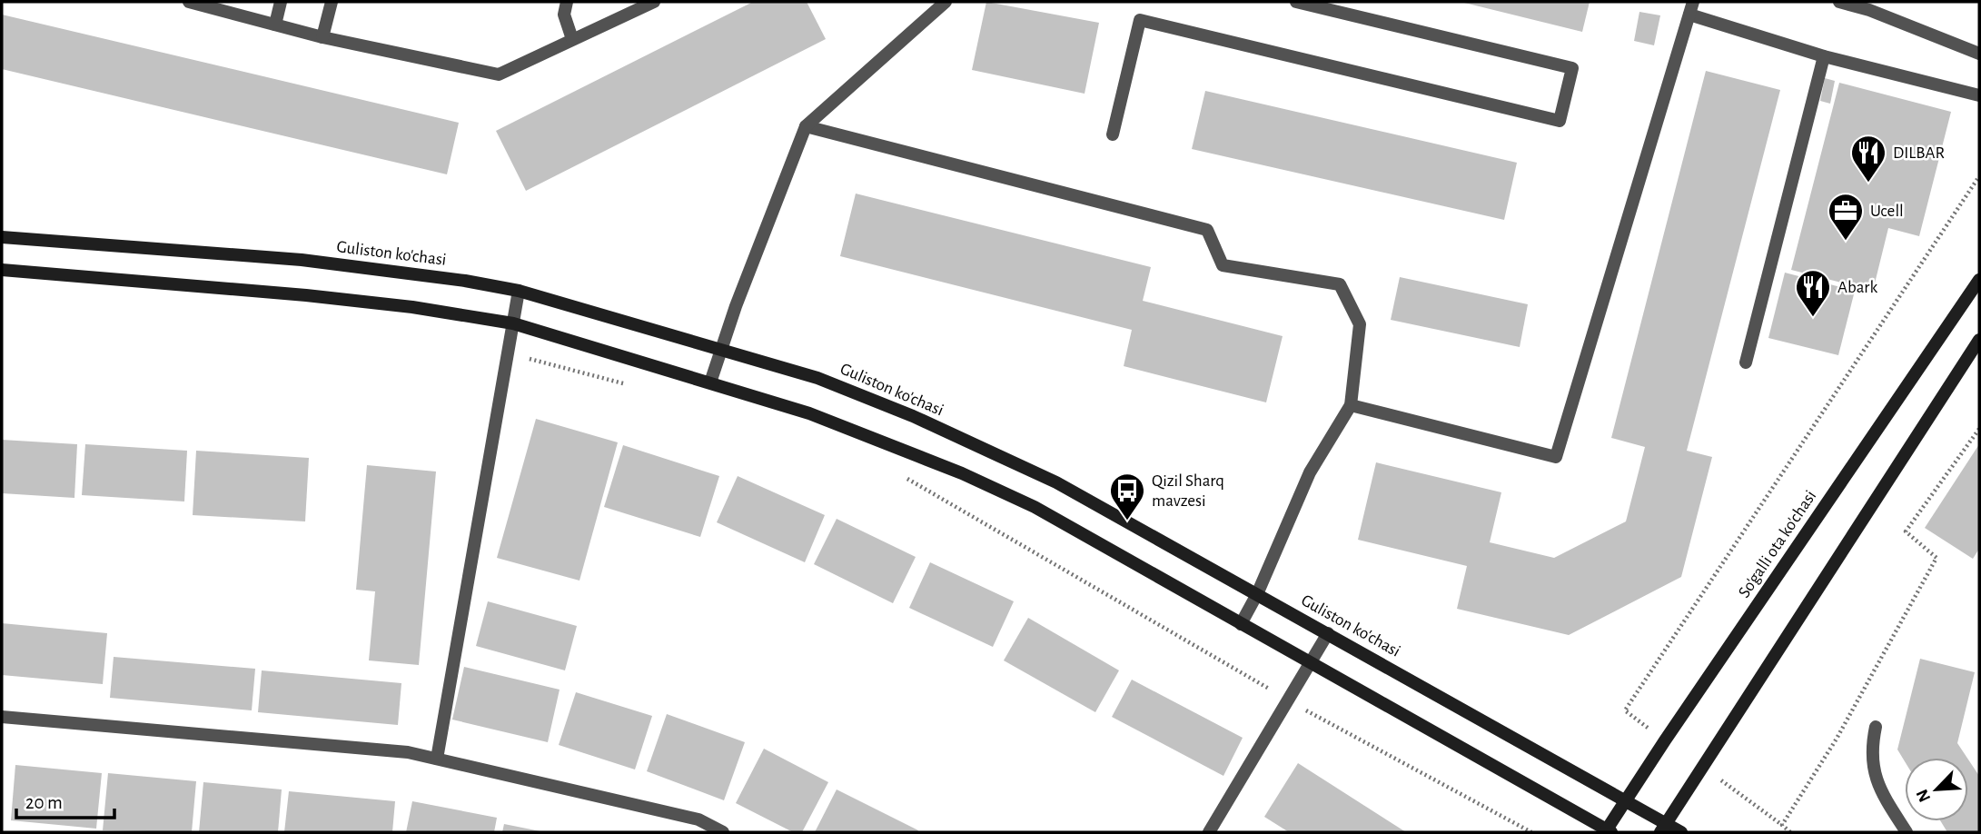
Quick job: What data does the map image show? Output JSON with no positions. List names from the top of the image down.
{
  "streets": {
    "main road": ["Guliston ko'chasi", "So'galli ota ko'chasi"]
  },
  "crossings": [
    ["Guliston ko'chasi", "So'galli ota ko'chasi"]
  ],
  "places": {
    "restaurant": ["DILBAR", "Abark"],
    "office": ["Ucell"],
    "bus stop": ["Qizil Sharq mavzesi"]
  },
  "scale_bar": "20 m",
  "north": "bottom left"
}
